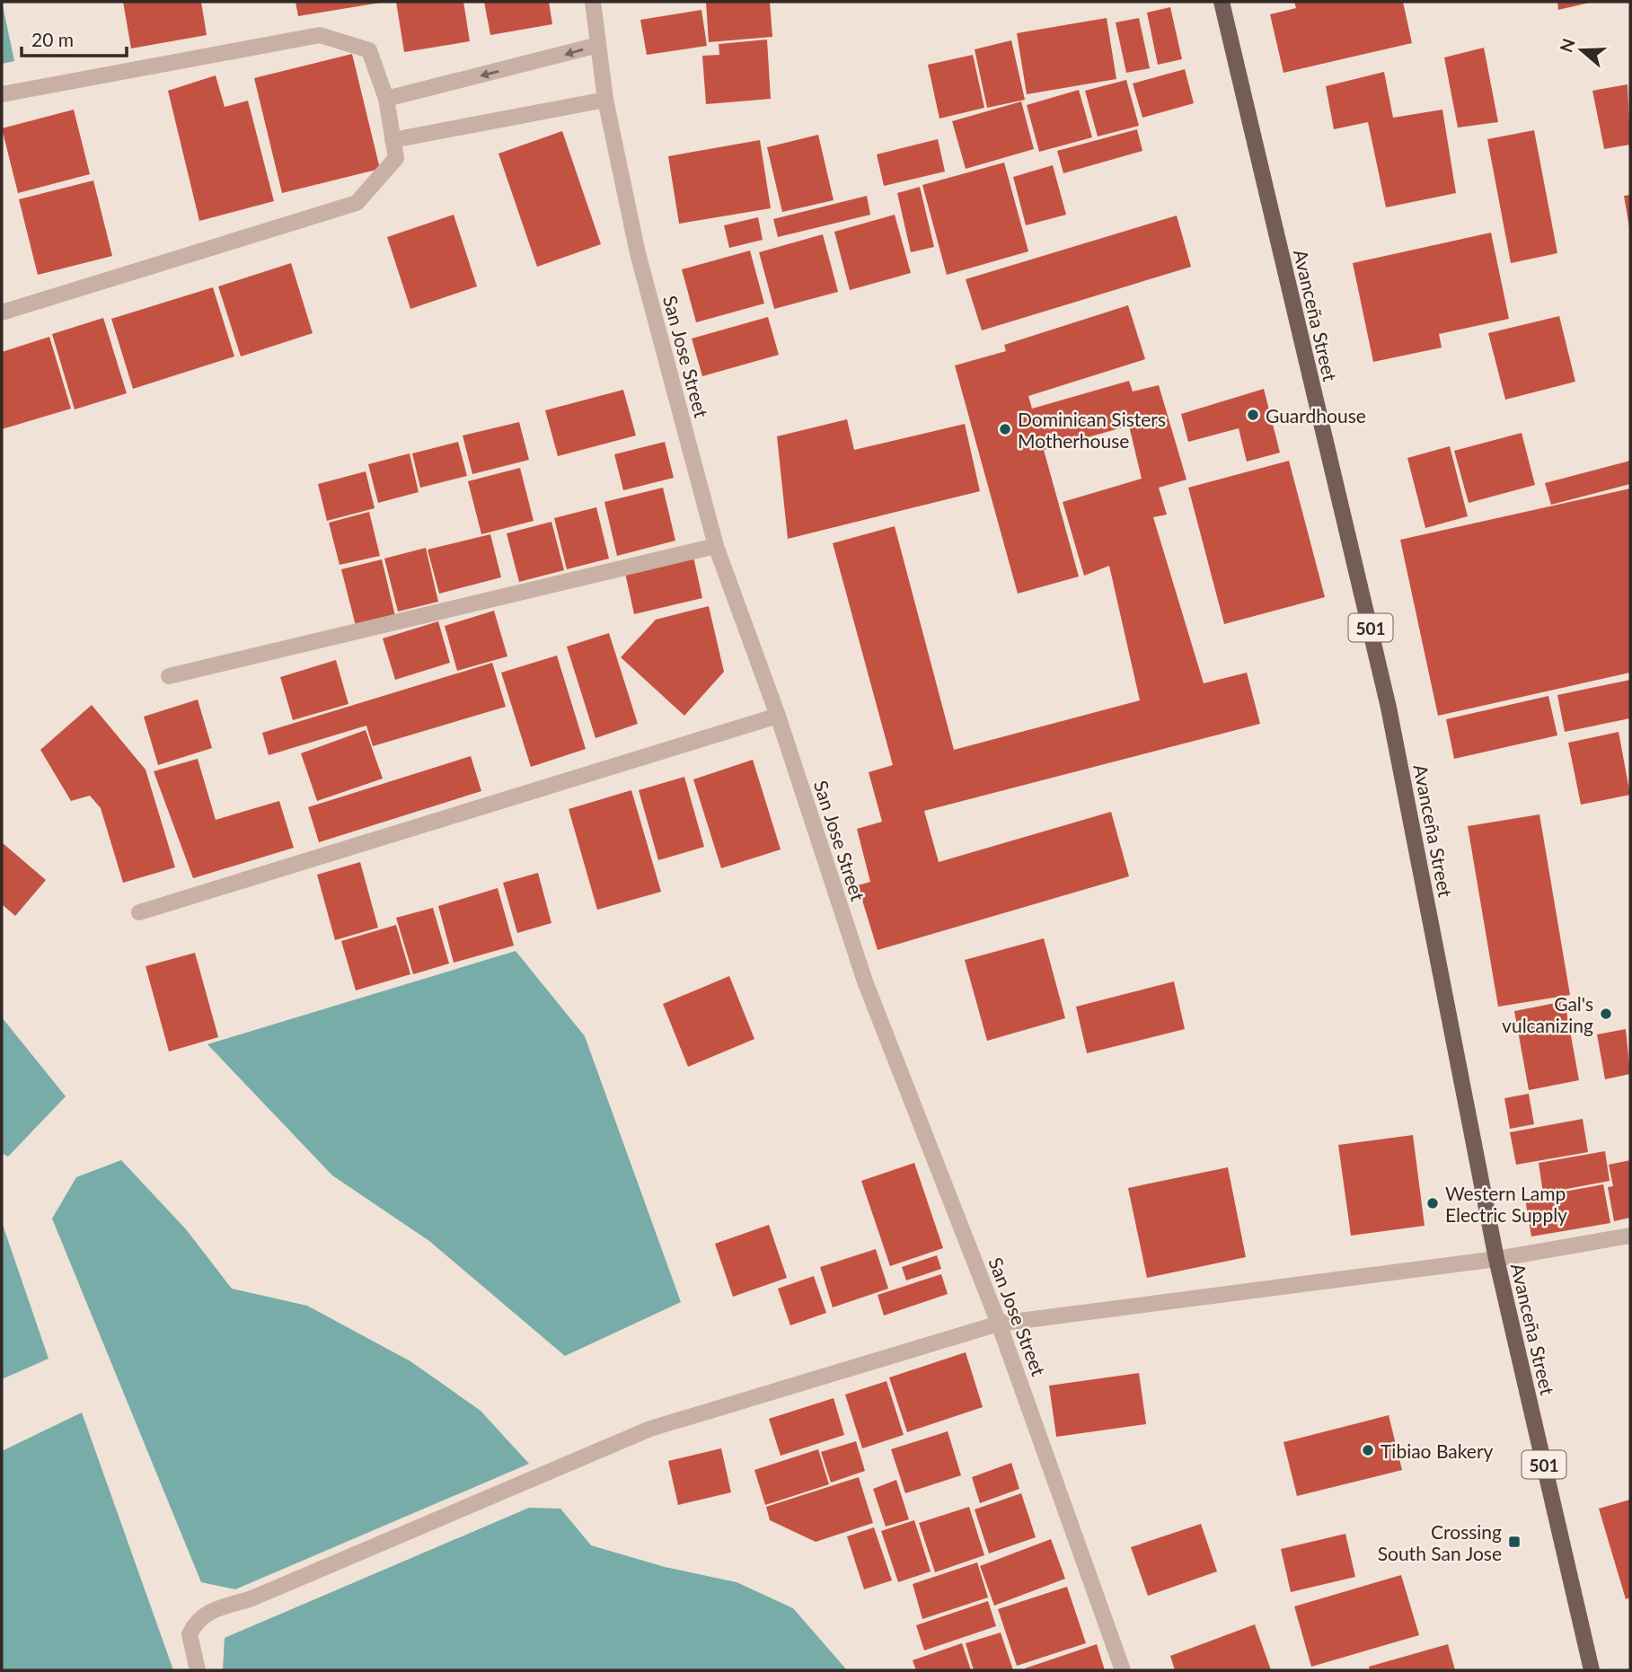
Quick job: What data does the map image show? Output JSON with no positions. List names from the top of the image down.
{
  "streets": {
    "main road": ["Avanceña Street", "501"],
    "street": ["San Jose Street"]
  },
  "places": {
    "other": [
      "Guardhouse",
      "Dominican Sisters Motherhouse",
      "Gal's vulcanizing",
      "Western Lamp Electric Supply",
      "Tibiao Bakery"
    ],
    "transit": ["Crossing South San Jose"]
  },
  "scale_bar": "20 m",
  "north": "left"
}
